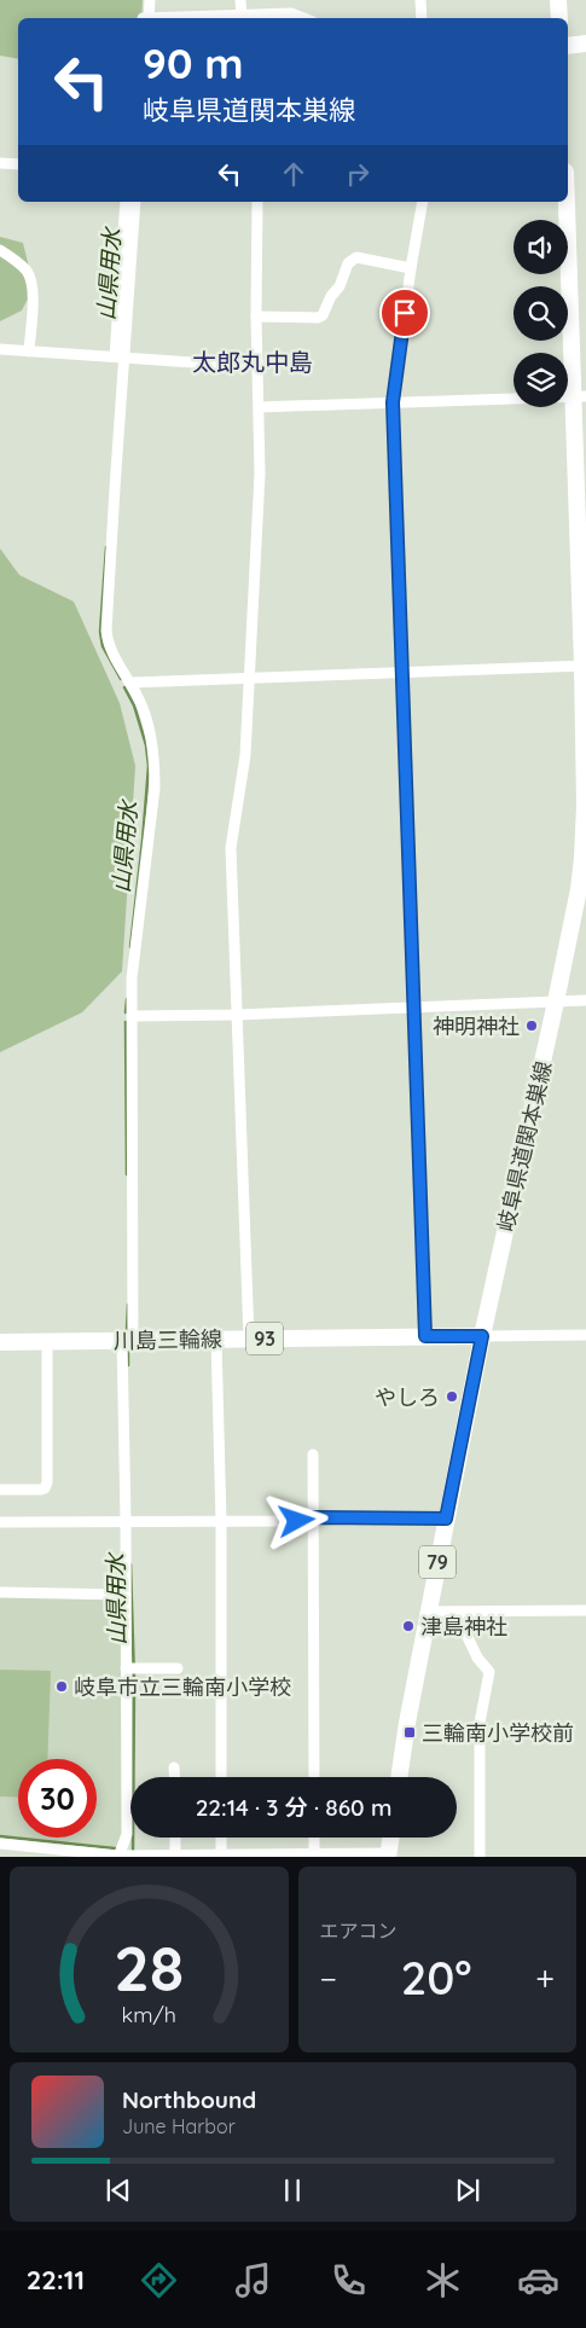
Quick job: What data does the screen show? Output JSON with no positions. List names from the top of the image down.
{
  "streets": {
    "main road": [
      "岐阜県道関本巣線",
      "93",
      "川島三輪線",
      "79"
    ]
  },
  "crossings": [
    ["岐阜県道関本巣線", "川島三輪線"]
  ],
  "districts": ["太郎丸中島"],
  "water": ["山県用水"],
  "places": {
    "other": [
      "神明神社",
      "やしろ",
      "津島神社",
      "岐阜市立三輪南小学校"
    ],
    "transit": ["三輪南小学校前"]
  },
  "page": {
    "turn": ["90 m", "岐阜県道関本巣線"],
    "limit": "30",
    "trip": "22:14 · 3 分 · 860 m",
    "tile": "エアコン",
    "heat": ["−", "20°", "+"],
    "song": ["Northbound", "June Harbor"],
    "tabs": "22:11",
    "gauge": ["28", "km/h"]
  }
}
